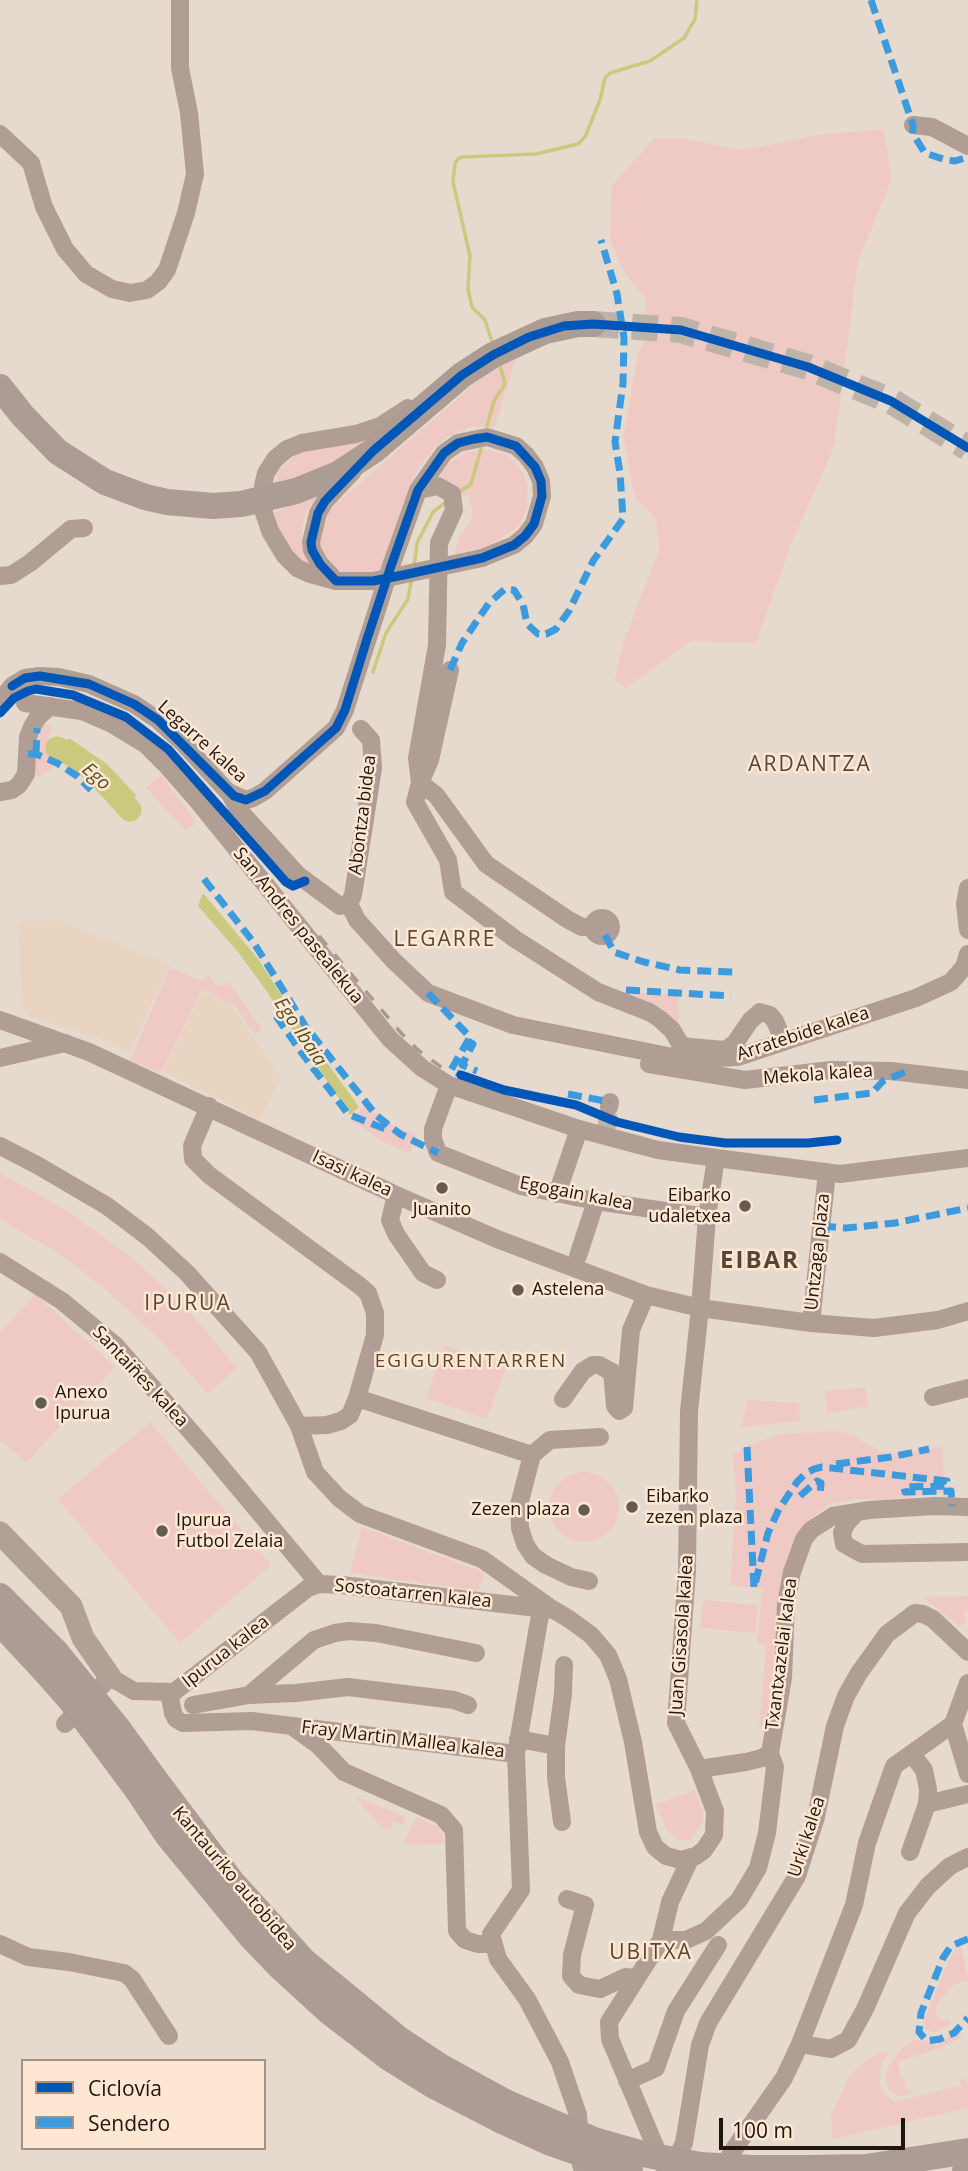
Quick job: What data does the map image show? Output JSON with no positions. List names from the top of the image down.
{
  "streets": {
    "highway": ["Kantauriko autobidea"],
    "street": [
      "Legarre kalea",
      "Abontza bidea",
      "San Andres pasealekua",
      "Arratebide kalea",
      "Mekola kalea",
      "Isasi kalea",
      "Egogain kalea",
      "Untzaga plaza",
      "Santaiñes kalea",
      "Sostoatarren kalea",
      "Juan Gisasola kalea",
      "Ipurua kalea",
      "Txantxazelai kalea",
      "Fray Martin Mallea kalea",
      "Urki kalea"
    ]
  },
  "crossings": [
    ["Abontza bidea", "Arratebide kalea"],
    ["San Andres pasealekua", "Egogain kalea"],
    ["San Andres pasealekua", "Untzaga plaza"],
    ["Arratebide kalea", "Mekola kalea"],
    ["Isasi kalea", "Untzaga plaza"],
    ["Isasi kalea", "Juan Gisasola kalea"],
    ["Untzaga plaza", "Juan Gisasola kalea"],
    ["Santaiñes kalea", "Sostoatarren kalea"],
    ["Santaiñes kalea", "Ipurua kalea"],
    ["Sostoatarren kalea", "Ipurua kalea"],
    ["Juan Gisasola kalea", "Txantxazelai kalea"]
  ],
  "districts": [
    "ARDANTZA",
    "LEGARRE",
    "EIBAR",
    "IPURUA",
    "EGIGURENTARREN",
    "UBITXA"
  ],
  "water": ["Ego", "Ego Ibaia"],
  "places": [
    "Juanito",
    "Eibarko udaletxea",
    "Astelena",
    "Anexo Ipurua",
    "Eibarko zezen plaza",
    "Zezen plaza",
    "Ipurua Futbol Zelaia"
  ],
  "legend": ["Ciclovía", "Sendero"],
  "scale_bar": "100 m"
}
